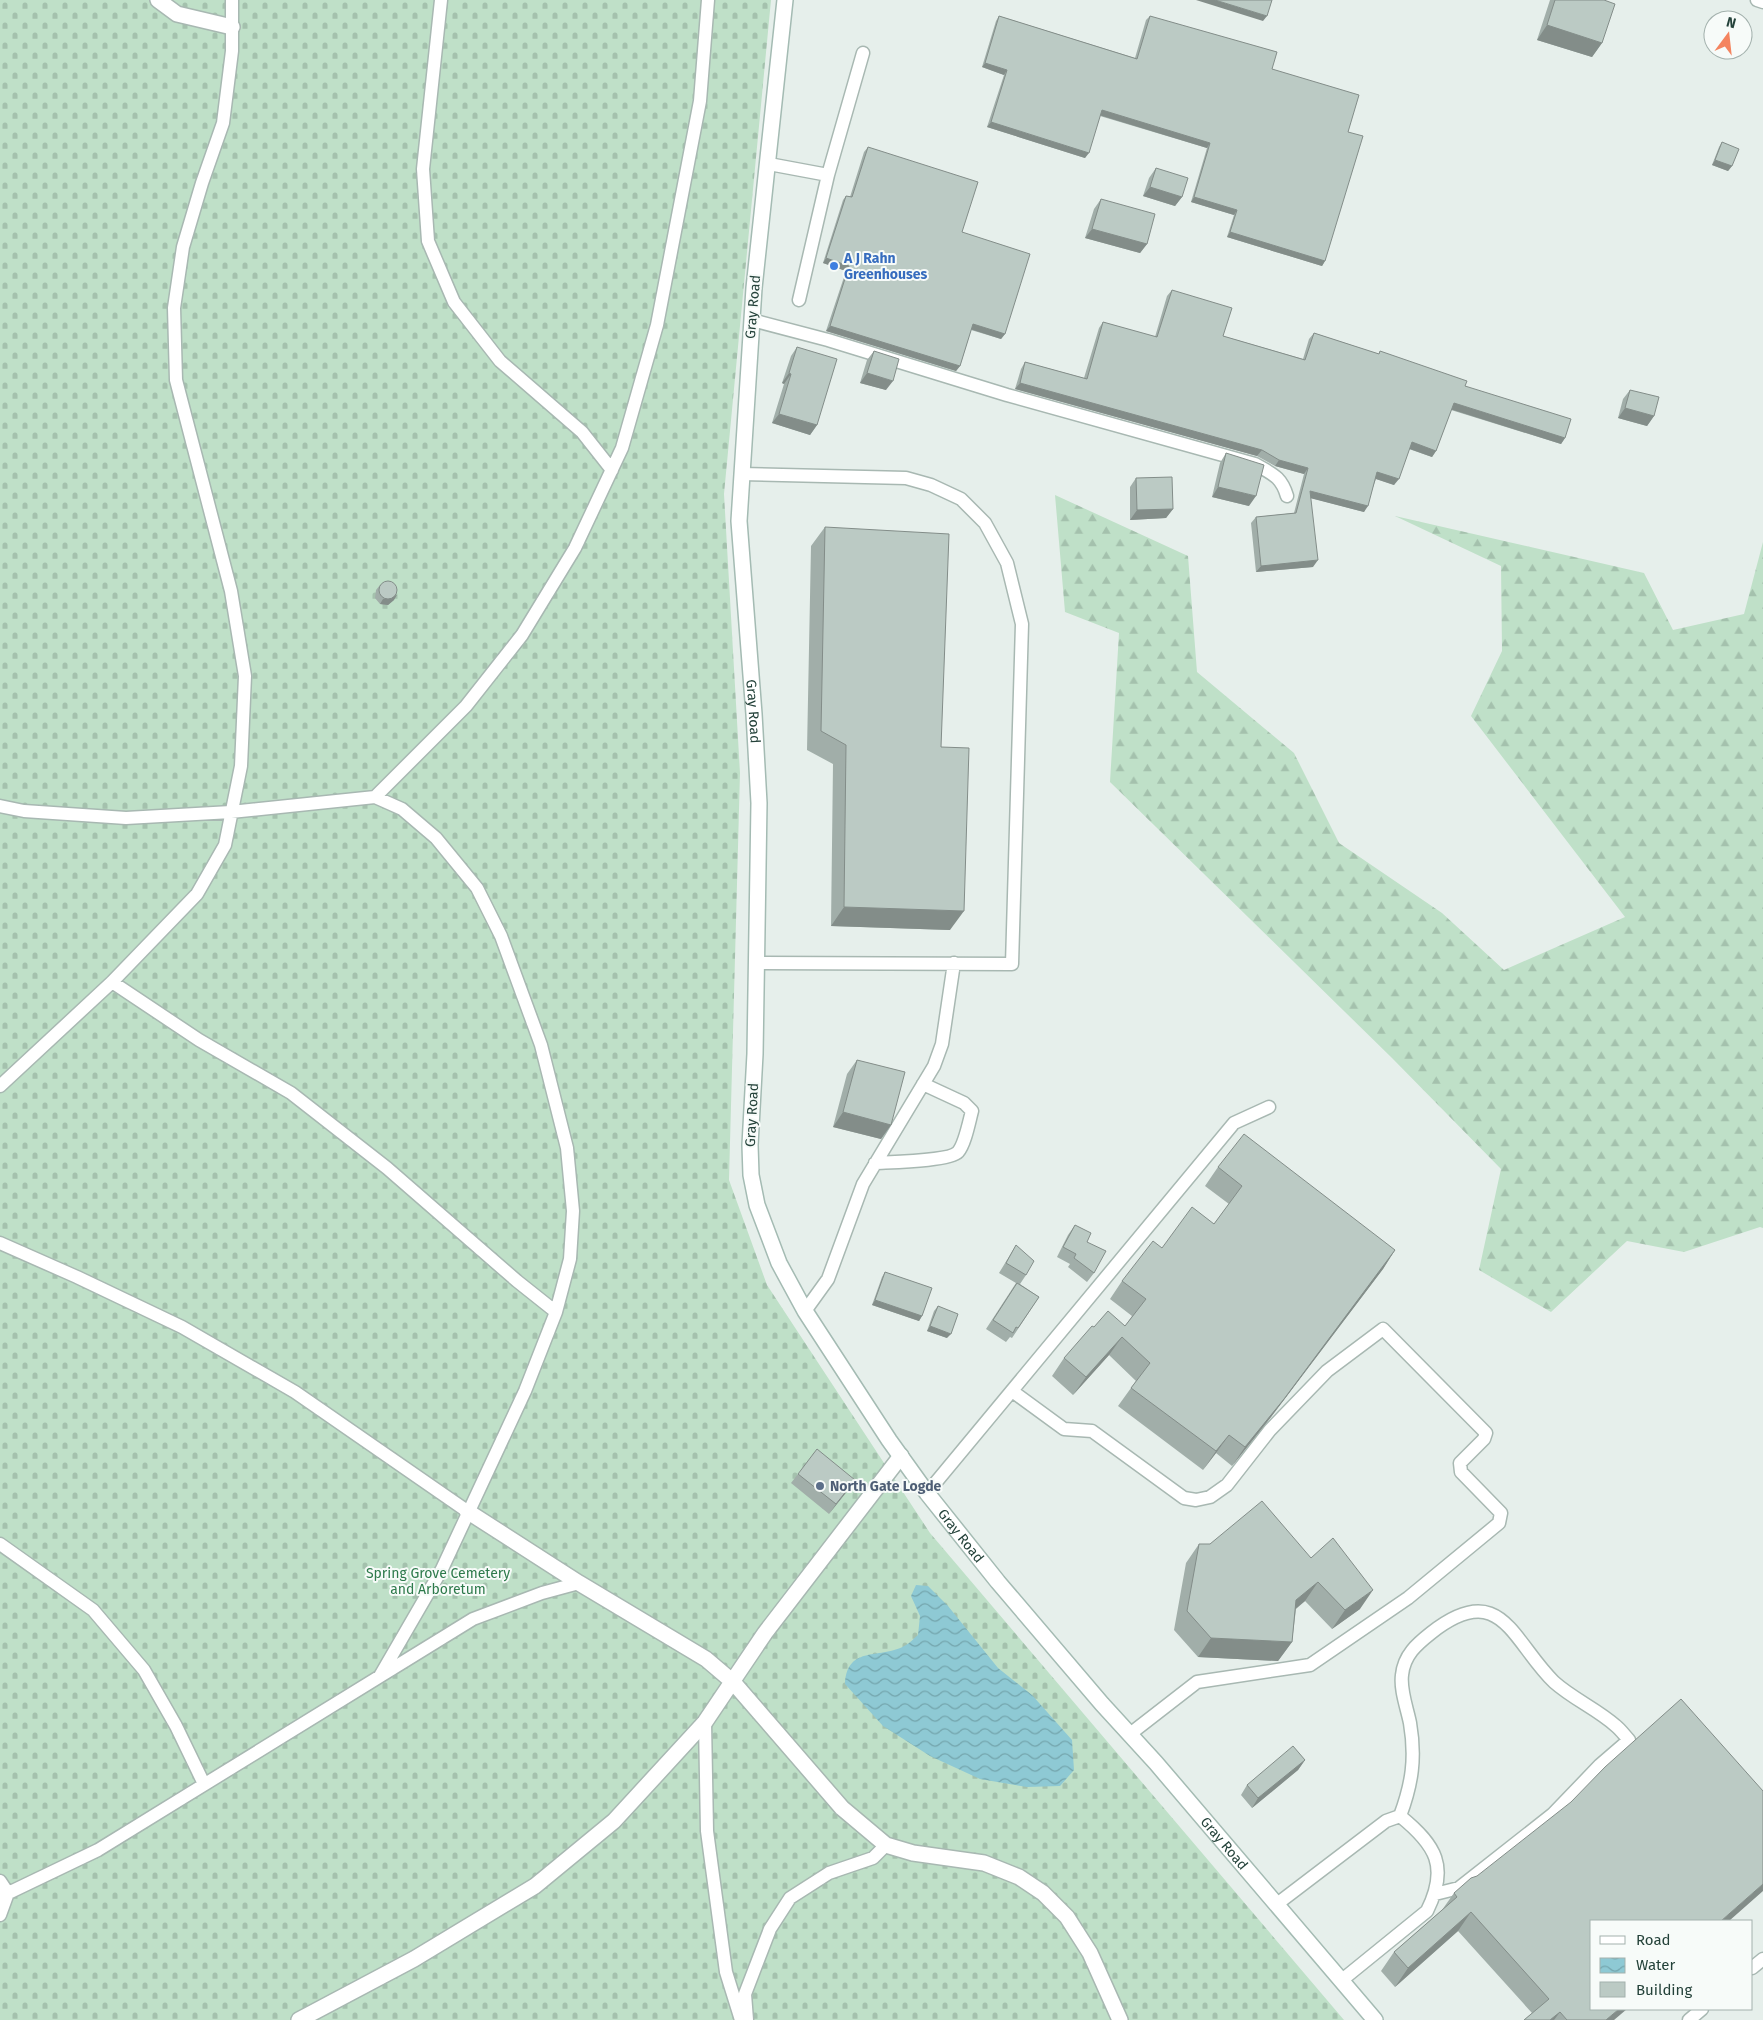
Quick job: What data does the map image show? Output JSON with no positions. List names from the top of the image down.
{
  "streets": {
    "street": ["Gray Road"]
  },
  "parks": ["Spring Grove Cemetery and Arboretum"],
  "places": ["A J Rahn Greenhouses", "North Gate Logde"],
  "legend": ["Road", "Water", "Building"],
  "north": "top"
}
